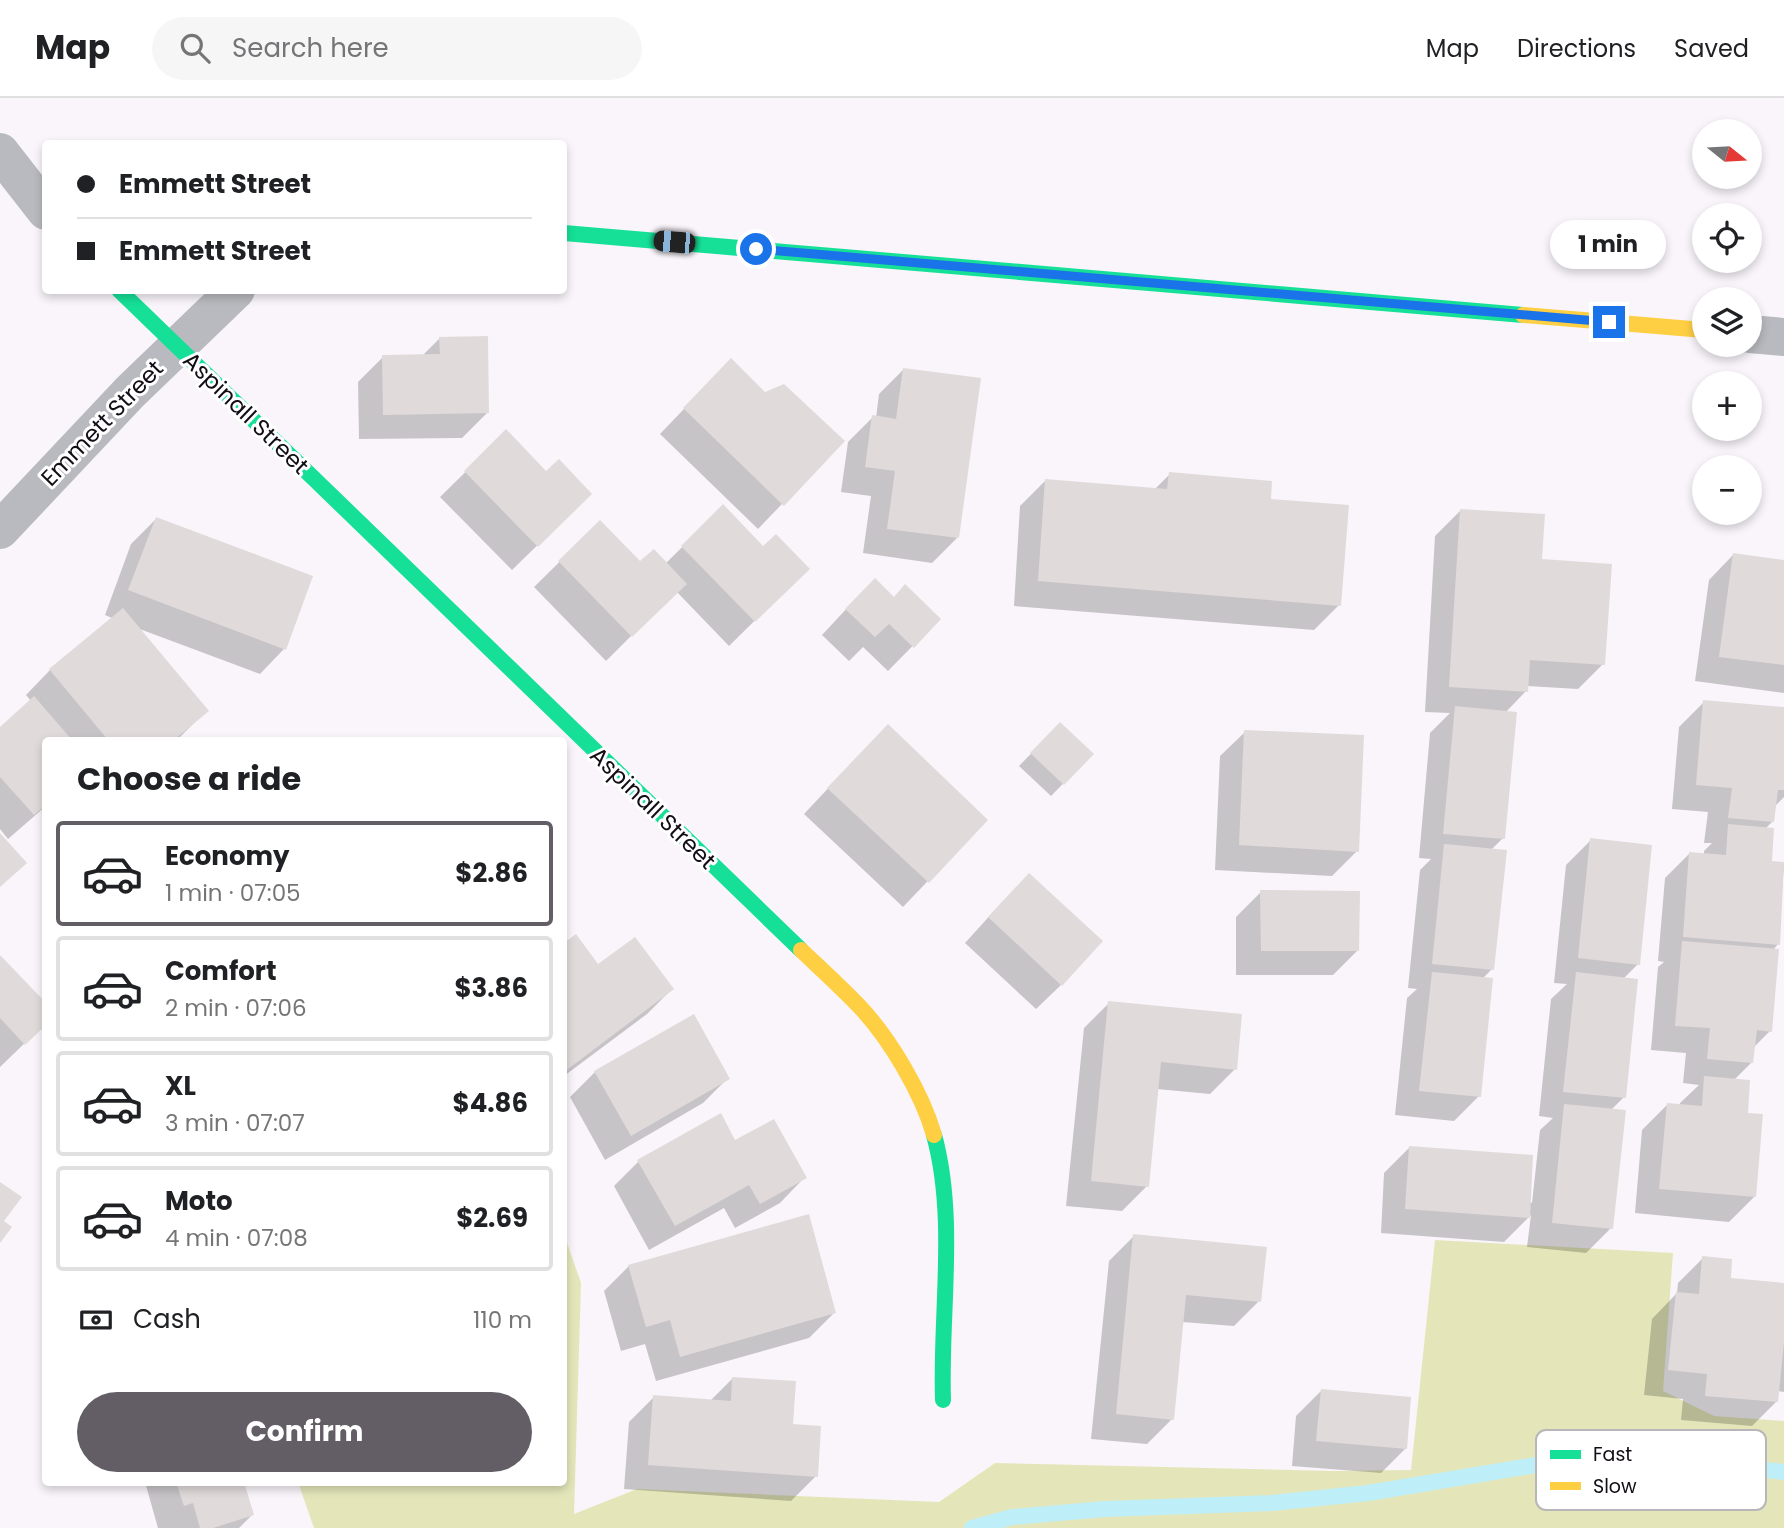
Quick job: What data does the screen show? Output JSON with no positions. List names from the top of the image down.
{
  "streets": {
    "street": ["Aspinall Street", "Emmett Street"]
  },
  "crossings": [
    ["Aspinall Street", "Emmett Street"]
  ],
  "legend": ["Fast", "Slow"],
  "north": "right",
  "page": {
    "header": "Map",
    "search": "Search here",
    "nav": ["Map", "Directions", "Saved"],
    "map_buttons": ["+", "−"],
    "banner": ["Emmett Street", "Emmett Street"],
    "bubble": "1 min",
    "heading": "Choose a ride",
    "list": [
      {
        "name": "Economy",
        "note": "1 min · 07:05",
        "value": "$2.86"
      },
      {
        "name": "Comfort",
        "note": "2 min · 07:06",
        "value": "$3.86"
      },
      {
        "name": "XL",
        "note": "3 min · 07:07",
        "value": "$4.86"
      },
      {
        "name": "Moto",
        "note": "4 min · 07:08",
        "value": "$2.69"
      }
    ],
    "pay": ["Cash", "110 m"],
    "buttons": "Confirm"
  }
}
